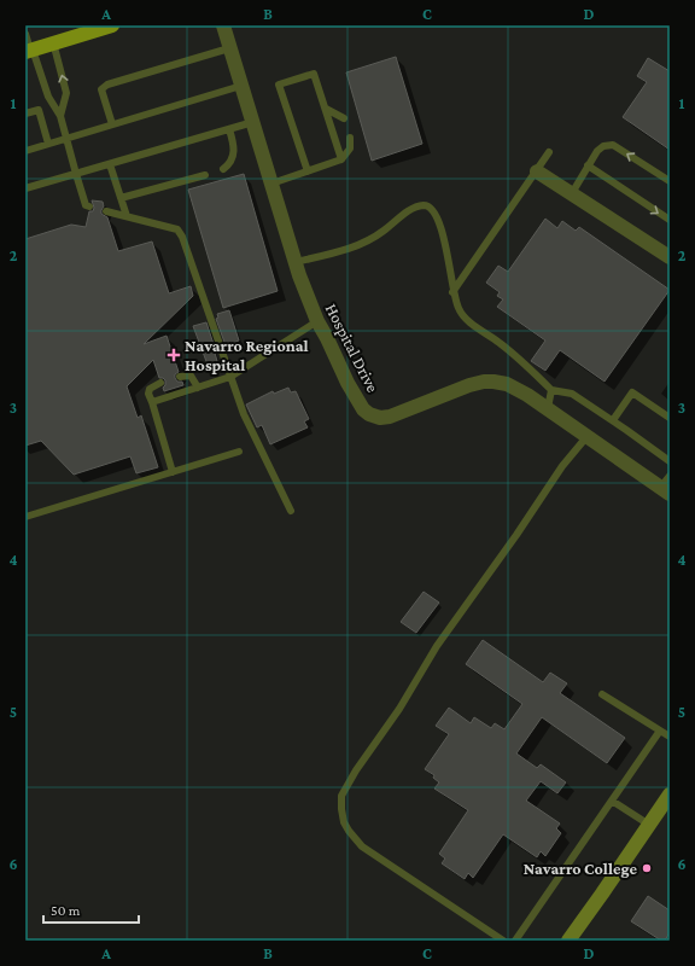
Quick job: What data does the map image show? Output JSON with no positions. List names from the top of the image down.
{
  "streets": {
    "street": ["Hospital Drive"]
  },
  "places": {
    "health": ["Navarro Regional Hospital"],
    "other": ["Navarro College"]
  },
  "scale_bar": "50 m",
  "grid": {
    "columns": [
      "A",
      "B",
      "C",
      "D"
    ],
    "rows": [
      "1",
      "2",
      "3",
      "4",
      "5",
      "6"
    ]
  }
}
